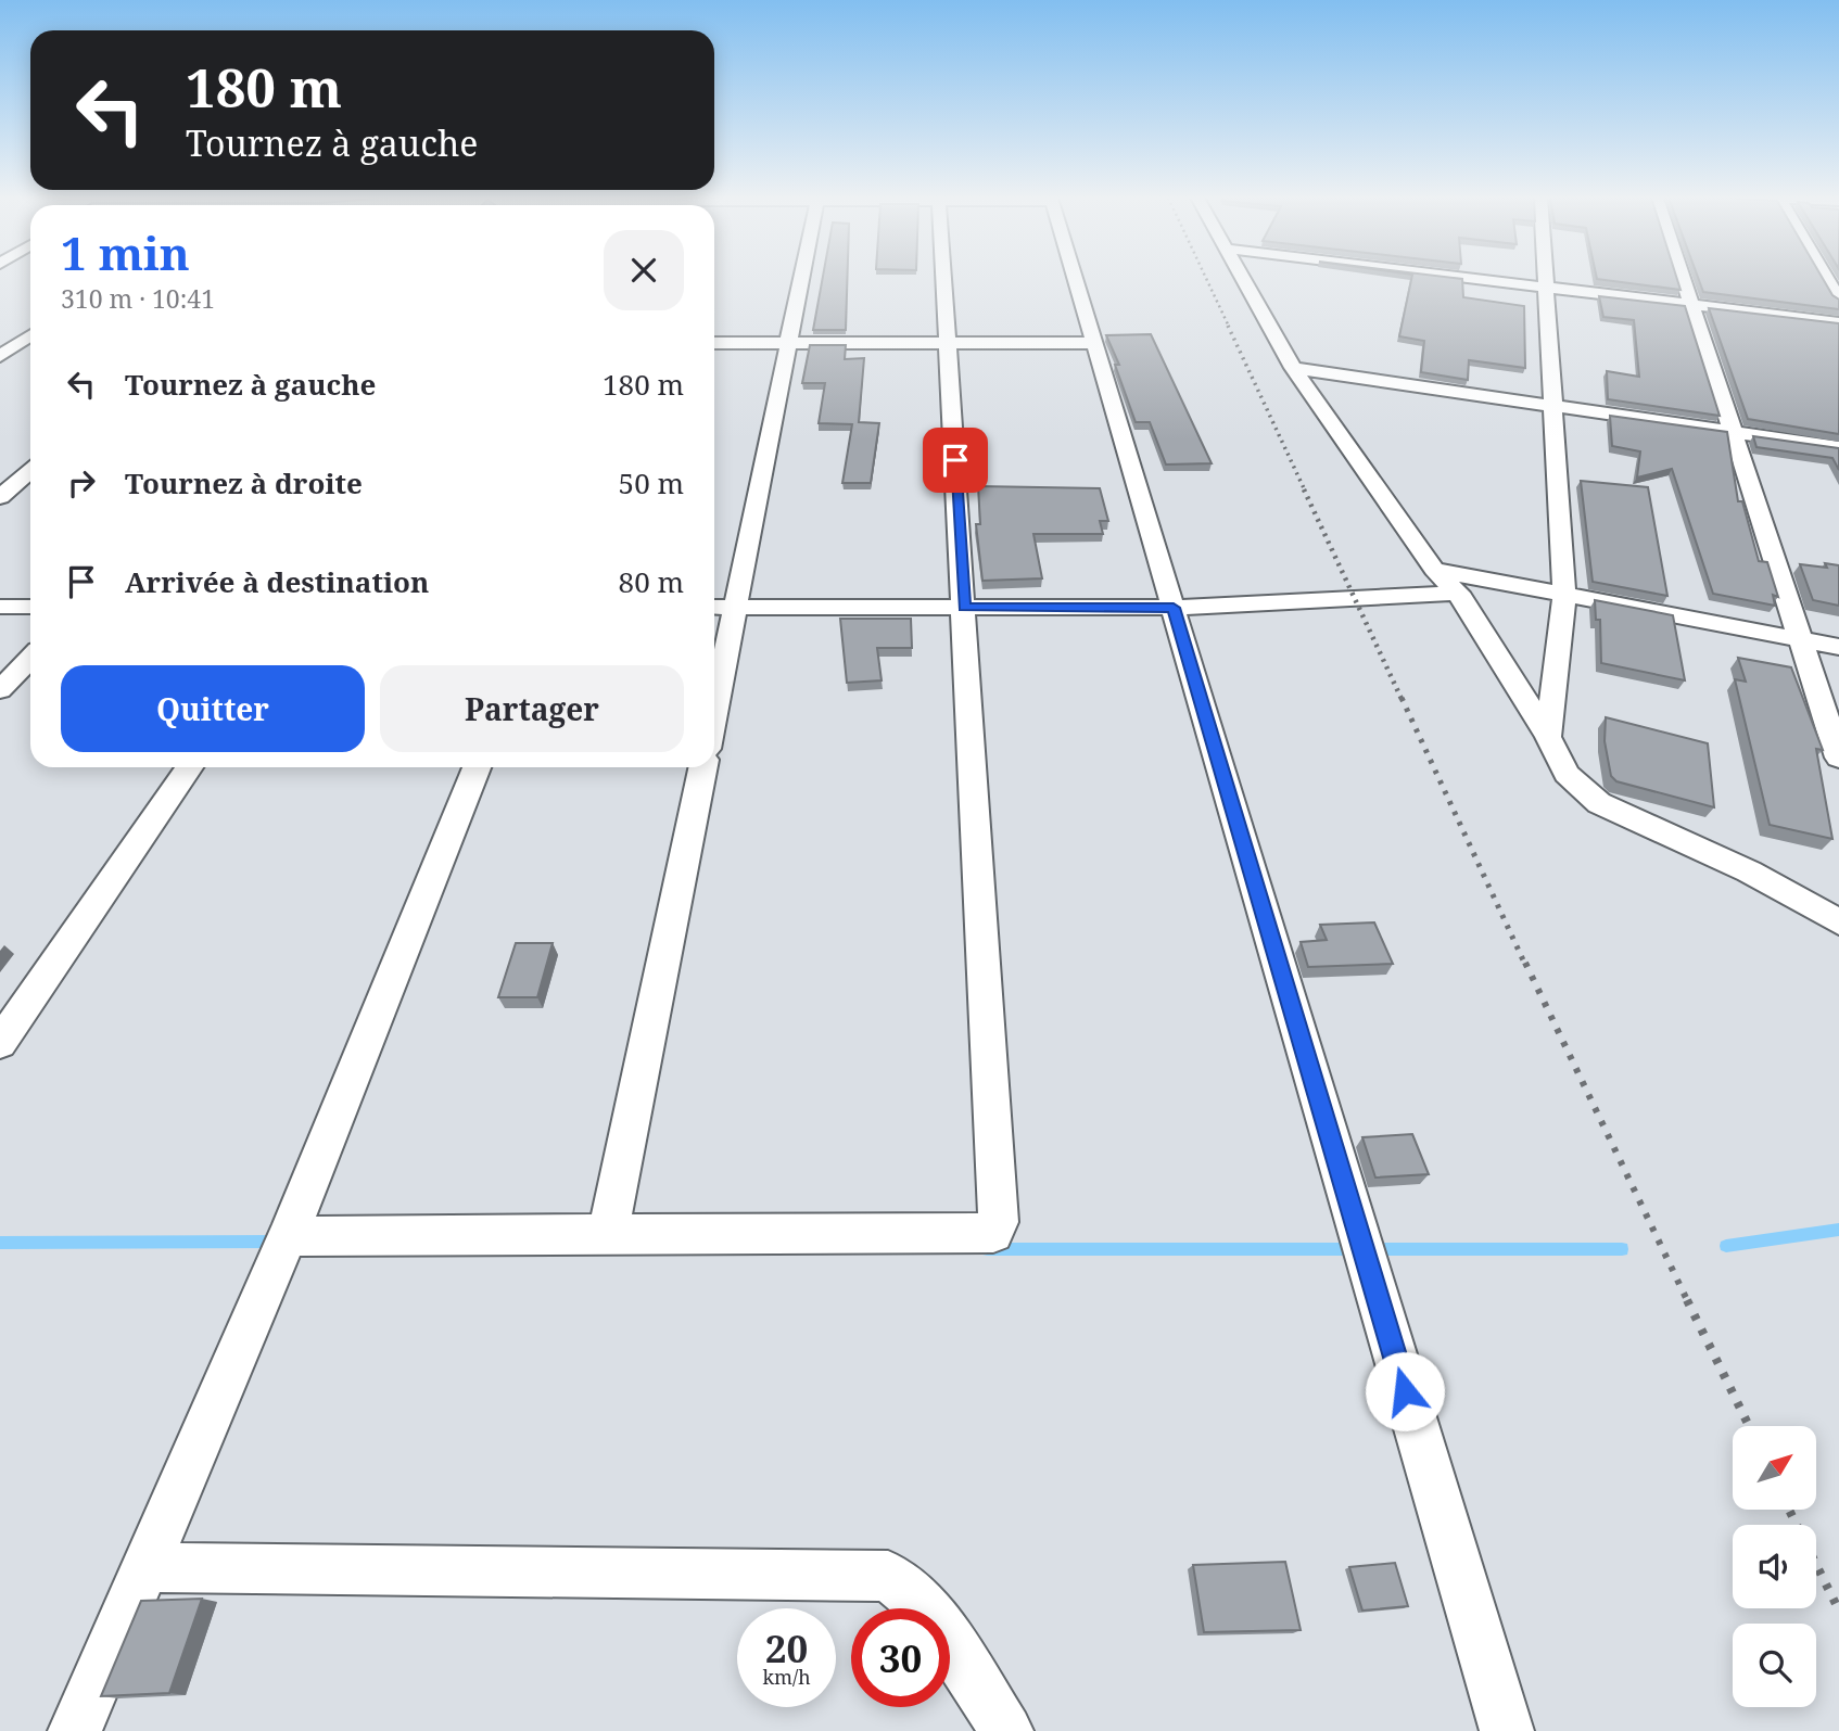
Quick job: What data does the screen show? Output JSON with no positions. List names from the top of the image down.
{
  "north": "top right",
  "page": {
    "turn": ["180 m", "Tournez à gauche"],
    "heading": ["1 min", "310 m · 10:41"],
    "list": [
      {
        "name": "Tournez à gauche",
        "value": "180 m"
      },
      {
        "name": "Tournez à droite",
        "value": "50 m"
      },
      {
        "name": "Arrivée à destination",
        "value": "80 m"
      }
    ],
    "buttons": ["Quitter", "Partager"],
    "speed": "20 km/h",
    "limit": "30"
  }
}
